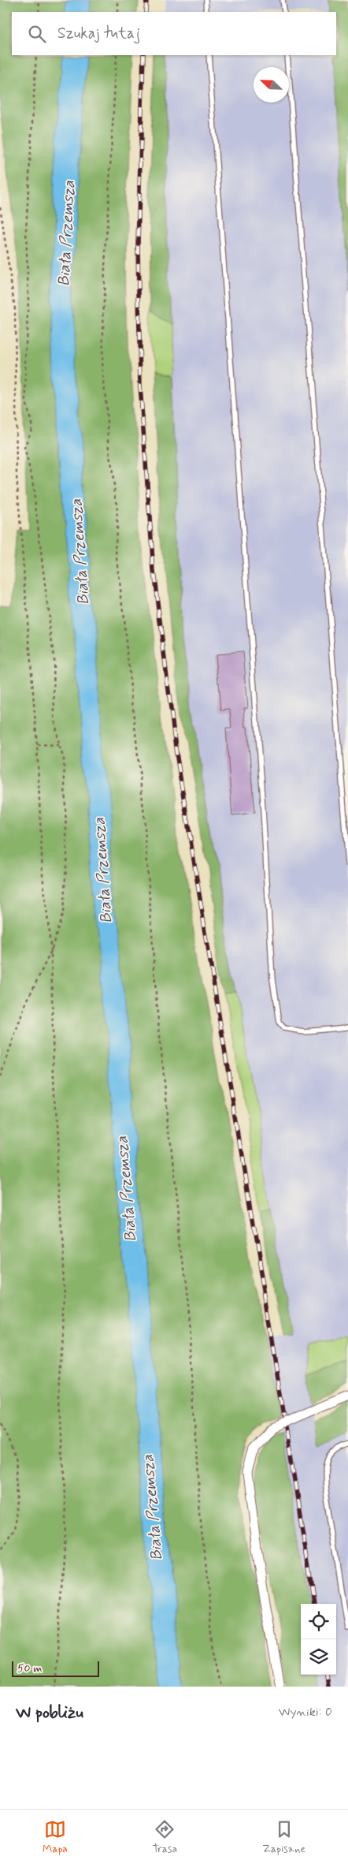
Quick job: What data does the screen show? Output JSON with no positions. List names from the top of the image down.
{
  "water": ["Biała Przemsza"],
  "scale_bar": "50 m",
  "north": "top left",
  "page": {
    "search": "Szukaj tutaj",
    "scale": "50 m",
    "heading": ["W pobliżu", "Wyniki: 0"],
    "nav": ["Mapa", "Trasa", "Zapisane"]
  }
}
